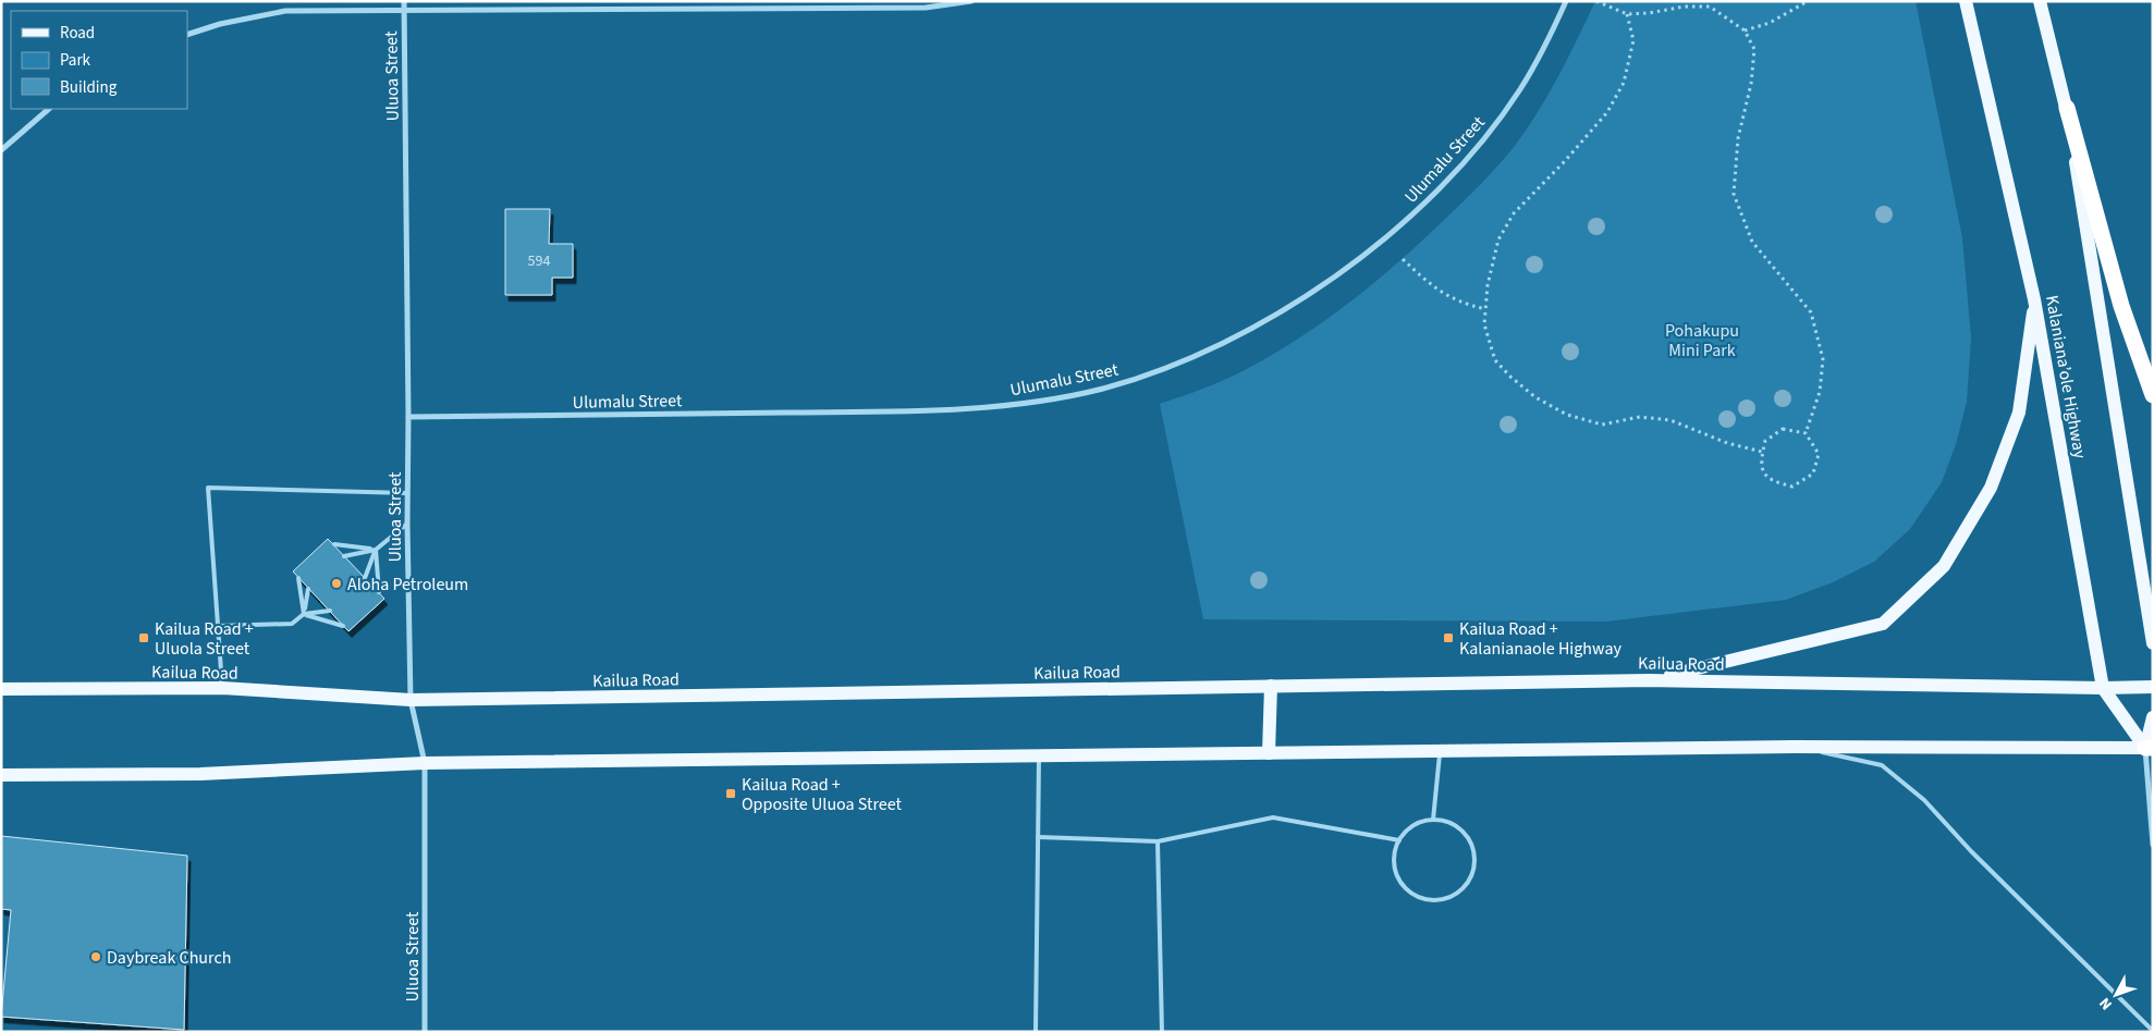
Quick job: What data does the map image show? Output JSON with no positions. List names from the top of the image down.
{
  "streets": {
    "main road": ["Kalaniana’ole Highway", "Kailua Road"],
    "street": ["Uluoa Street", "Ulumalu Street"]
  },
  "crossings": [
    ["Uluoa Street", "Ulumalu Street"],
    ["Uluoa Street", "Kailua Road"],
    ["Kalaniana’ole Highway", "Kailua Road"]
  ],
  "parks": ["Pohakupu Mini Park"],
  "places": {
    "other": ["Aloha Petroleum", "Daybreak Church"],
    "transit": ["Kailua Road + Uluola Street", "Kailua Road + Kalanianaole Highway", "Kailua Road + Opposite Uluoa Street"]
  },
  "house_numbers": ["594"],
  "legend": ["Road", "Park", "Building"],
  "north": "bottom left"
}
